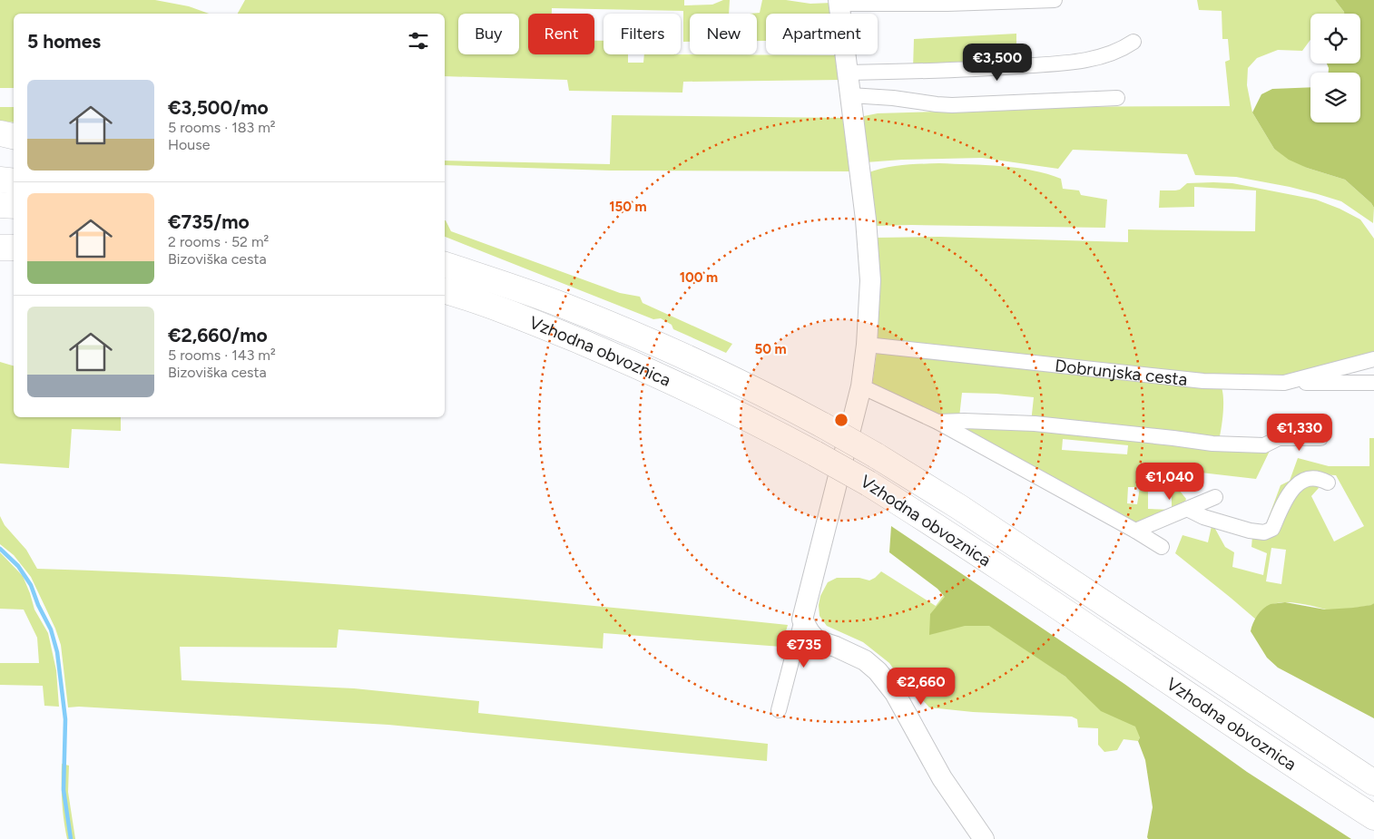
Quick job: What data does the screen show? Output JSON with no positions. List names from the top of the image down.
{
  "streets": {
    "highway": ["Vzhodna obvoznica"],
    "street": ["Dobrunjska cesta"]
  },
  "page": {
    "chip": [
      "Buy",
      "Rent",
      "Filters",
      "New",
      "Apartment"
    ],
    "heading": "5 homes",
    "price": [
      "€3,500",
      "€1,330",
      "€1,040",
      "€735",
      "€2,660"
    ],
    "list": [
      {
        "name": "€3,500/mo",
        "note": "5 rooms · 183 m² · House"
      },
      {
        "name": "€735/mo",
        "note": "2 rooms · 52 m² · Bizoviška cesta"
      },
      {
        "name": "€2,660/mo",
        "note": "5 rooms · 143 m² · Bizoviška cesta"
      }
    ]
  },
  "rings": ["150 m", "100 m", "50 m"]
}
